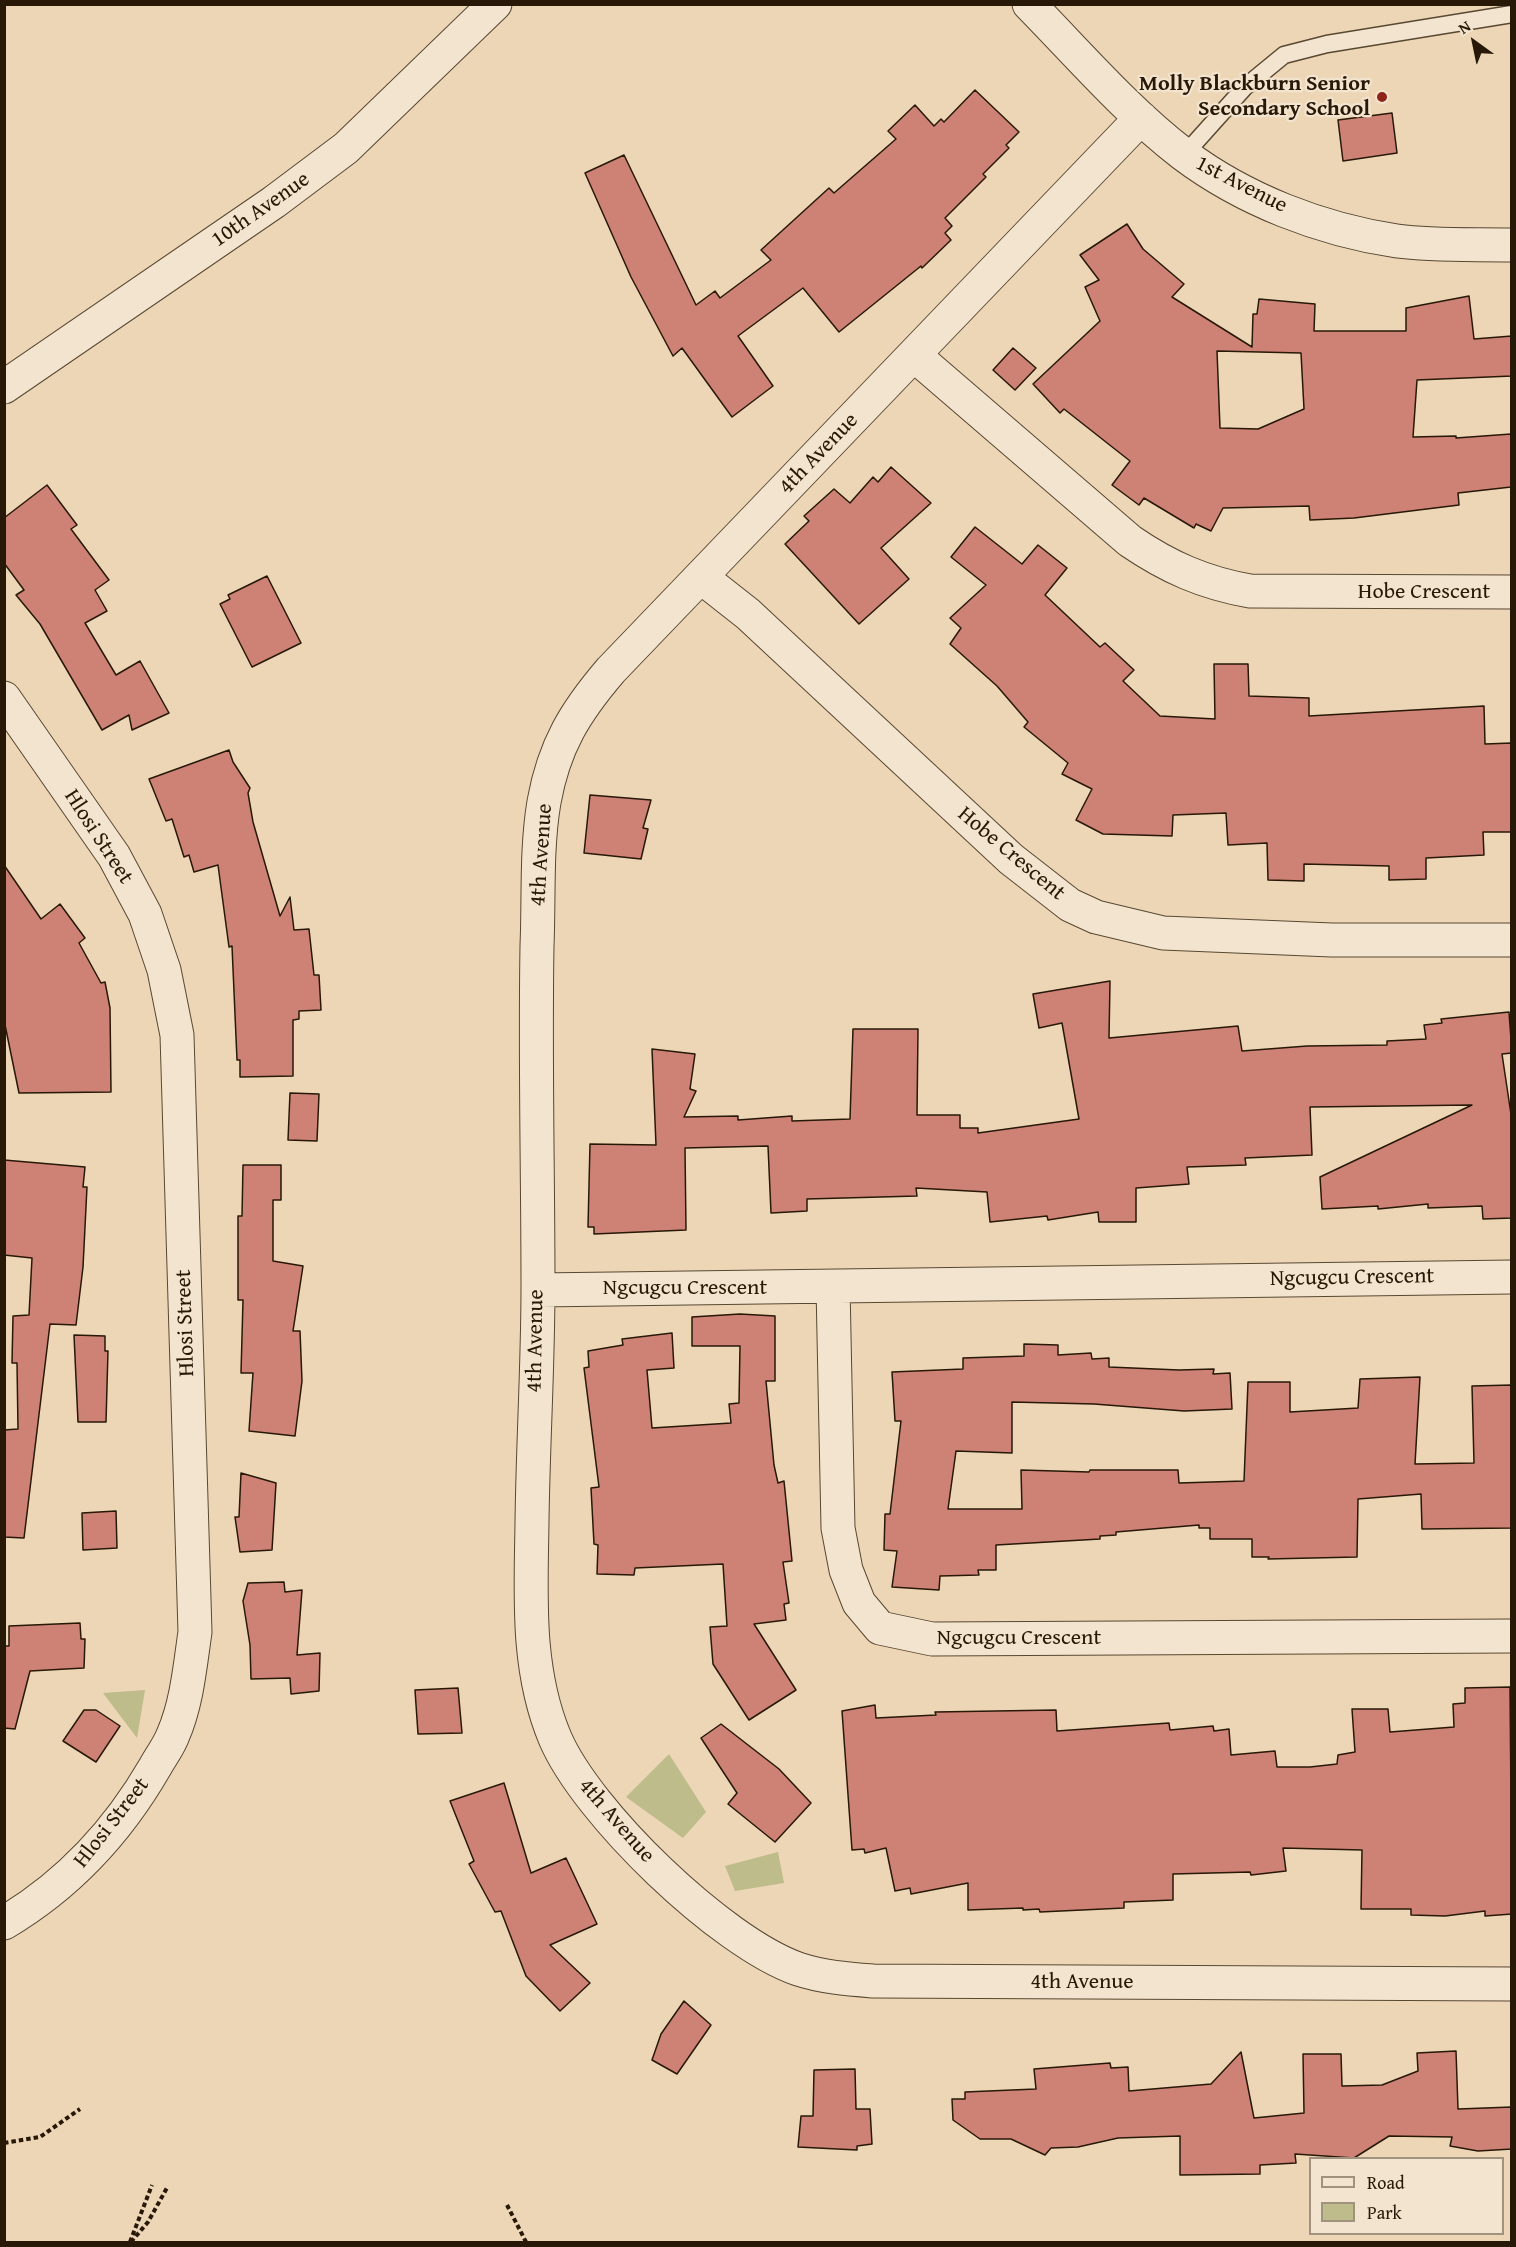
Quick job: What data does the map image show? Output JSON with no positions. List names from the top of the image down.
{
  "streets": {
    "street": [
      "1st Avenue",
      "10th Avenue",
      "4th Avenue",
      "Hobe Crescent",
      "Hlosi Street",
      "Ngcugcu Crescent"
    ]
  },
  "crossings": [
    ["1st Avenue", "4th Avenue"],
    ["4th Avenue", "Hobe Crescent"],
    ["4th Avenue", "Ngcugcu Crescent"]
  ],
  "places": ["Molly Blackburn Senior Secondary School"],
  "legend": ["Road", "Park"],
  "north": "top left"
}
